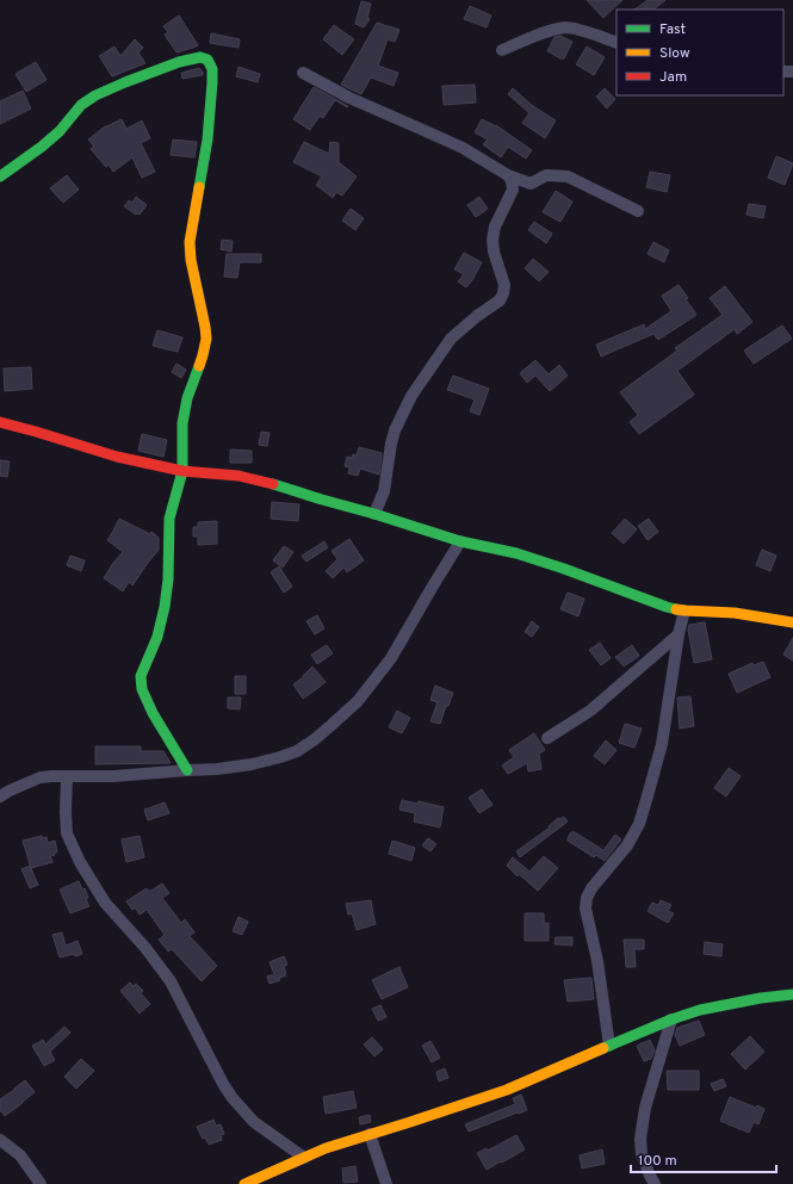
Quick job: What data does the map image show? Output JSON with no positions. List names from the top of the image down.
{
  "legend": ["Fast", "Slow", "Jam"],
  "scale_bar": "100 m"
}
